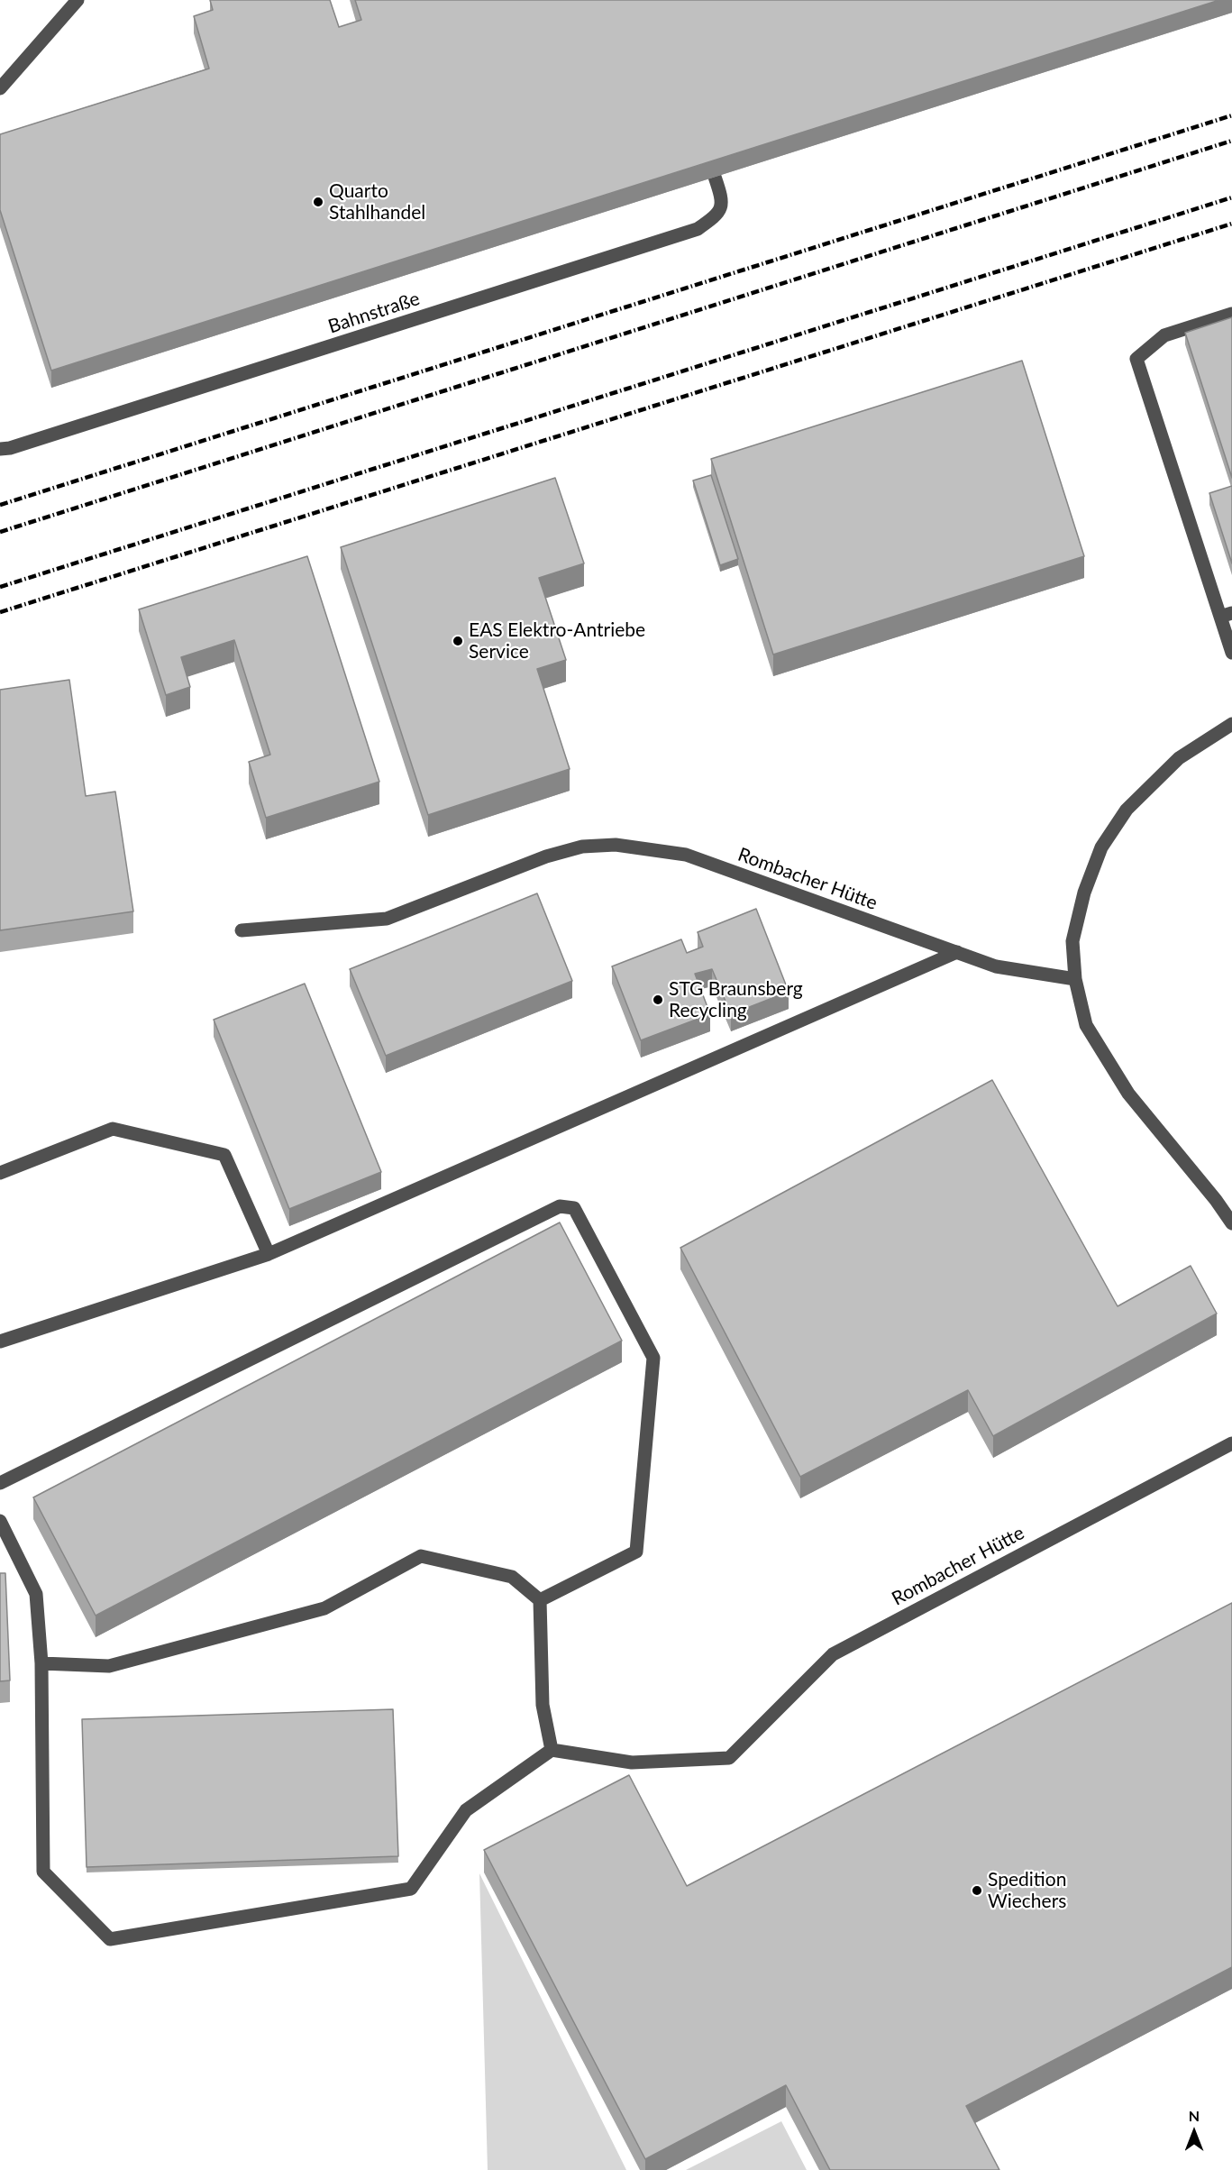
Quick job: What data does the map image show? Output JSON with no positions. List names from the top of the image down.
{
  "streets": {
    "street": ["Bahnstraße", "Rombacher Hütte"]
  },
  "places": [
    "Quarto Stahlhandel",
    "EAS Elektro-Antriebe Service",
    "STG Braunsberg Recycling",
    "Spedition Wiechers"
  ],
  "north": "top"
}
